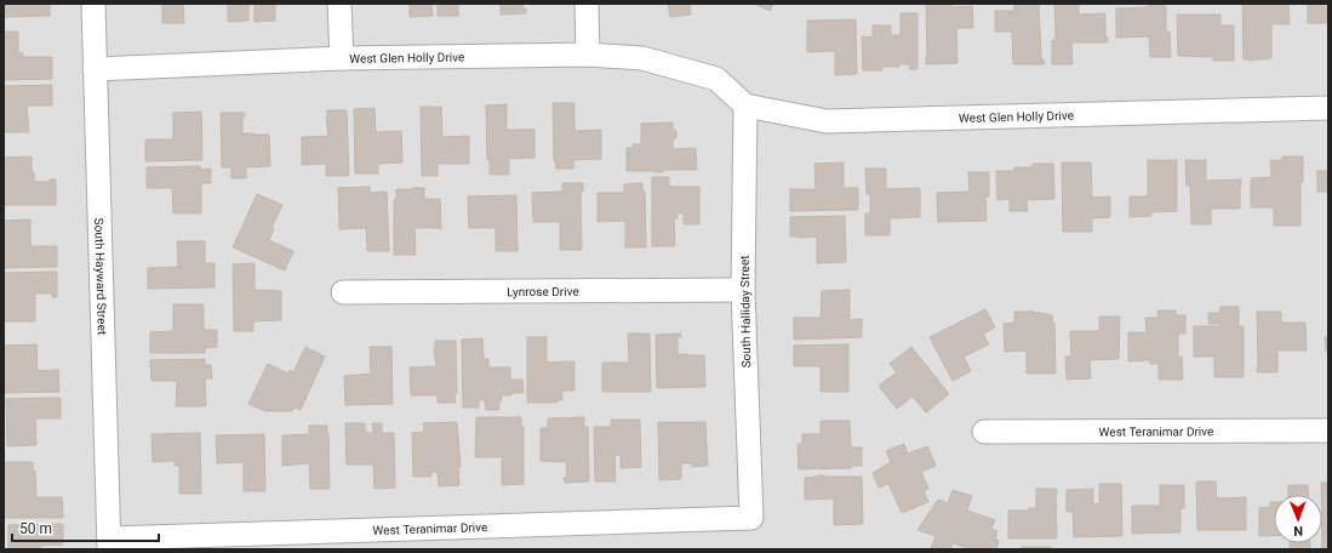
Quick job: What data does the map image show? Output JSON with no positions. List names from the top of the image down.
{
  "streets": {
    "street": [
      "West Glen Holly Drive",
      "South Hayward Street",
      "Lynrose Drive",
      "South Halliday Street",
      "West Teranimar Drive"
    ]
  },
  "crossings": [
    ["West Glen Holly Drive", "South Hayward Street"],
    ["West Glen Holly Drive", "South Halliday Street"],
    ["South Hayward Street", "West Teranimar Drive"],
    ["Lynrose Drive", "South Halliday Street"],
    ["South Halliday Street", "West Teranimar Drive"]
  ],
  "scale_bar": "50 m",
  "north": "bottom"
}
